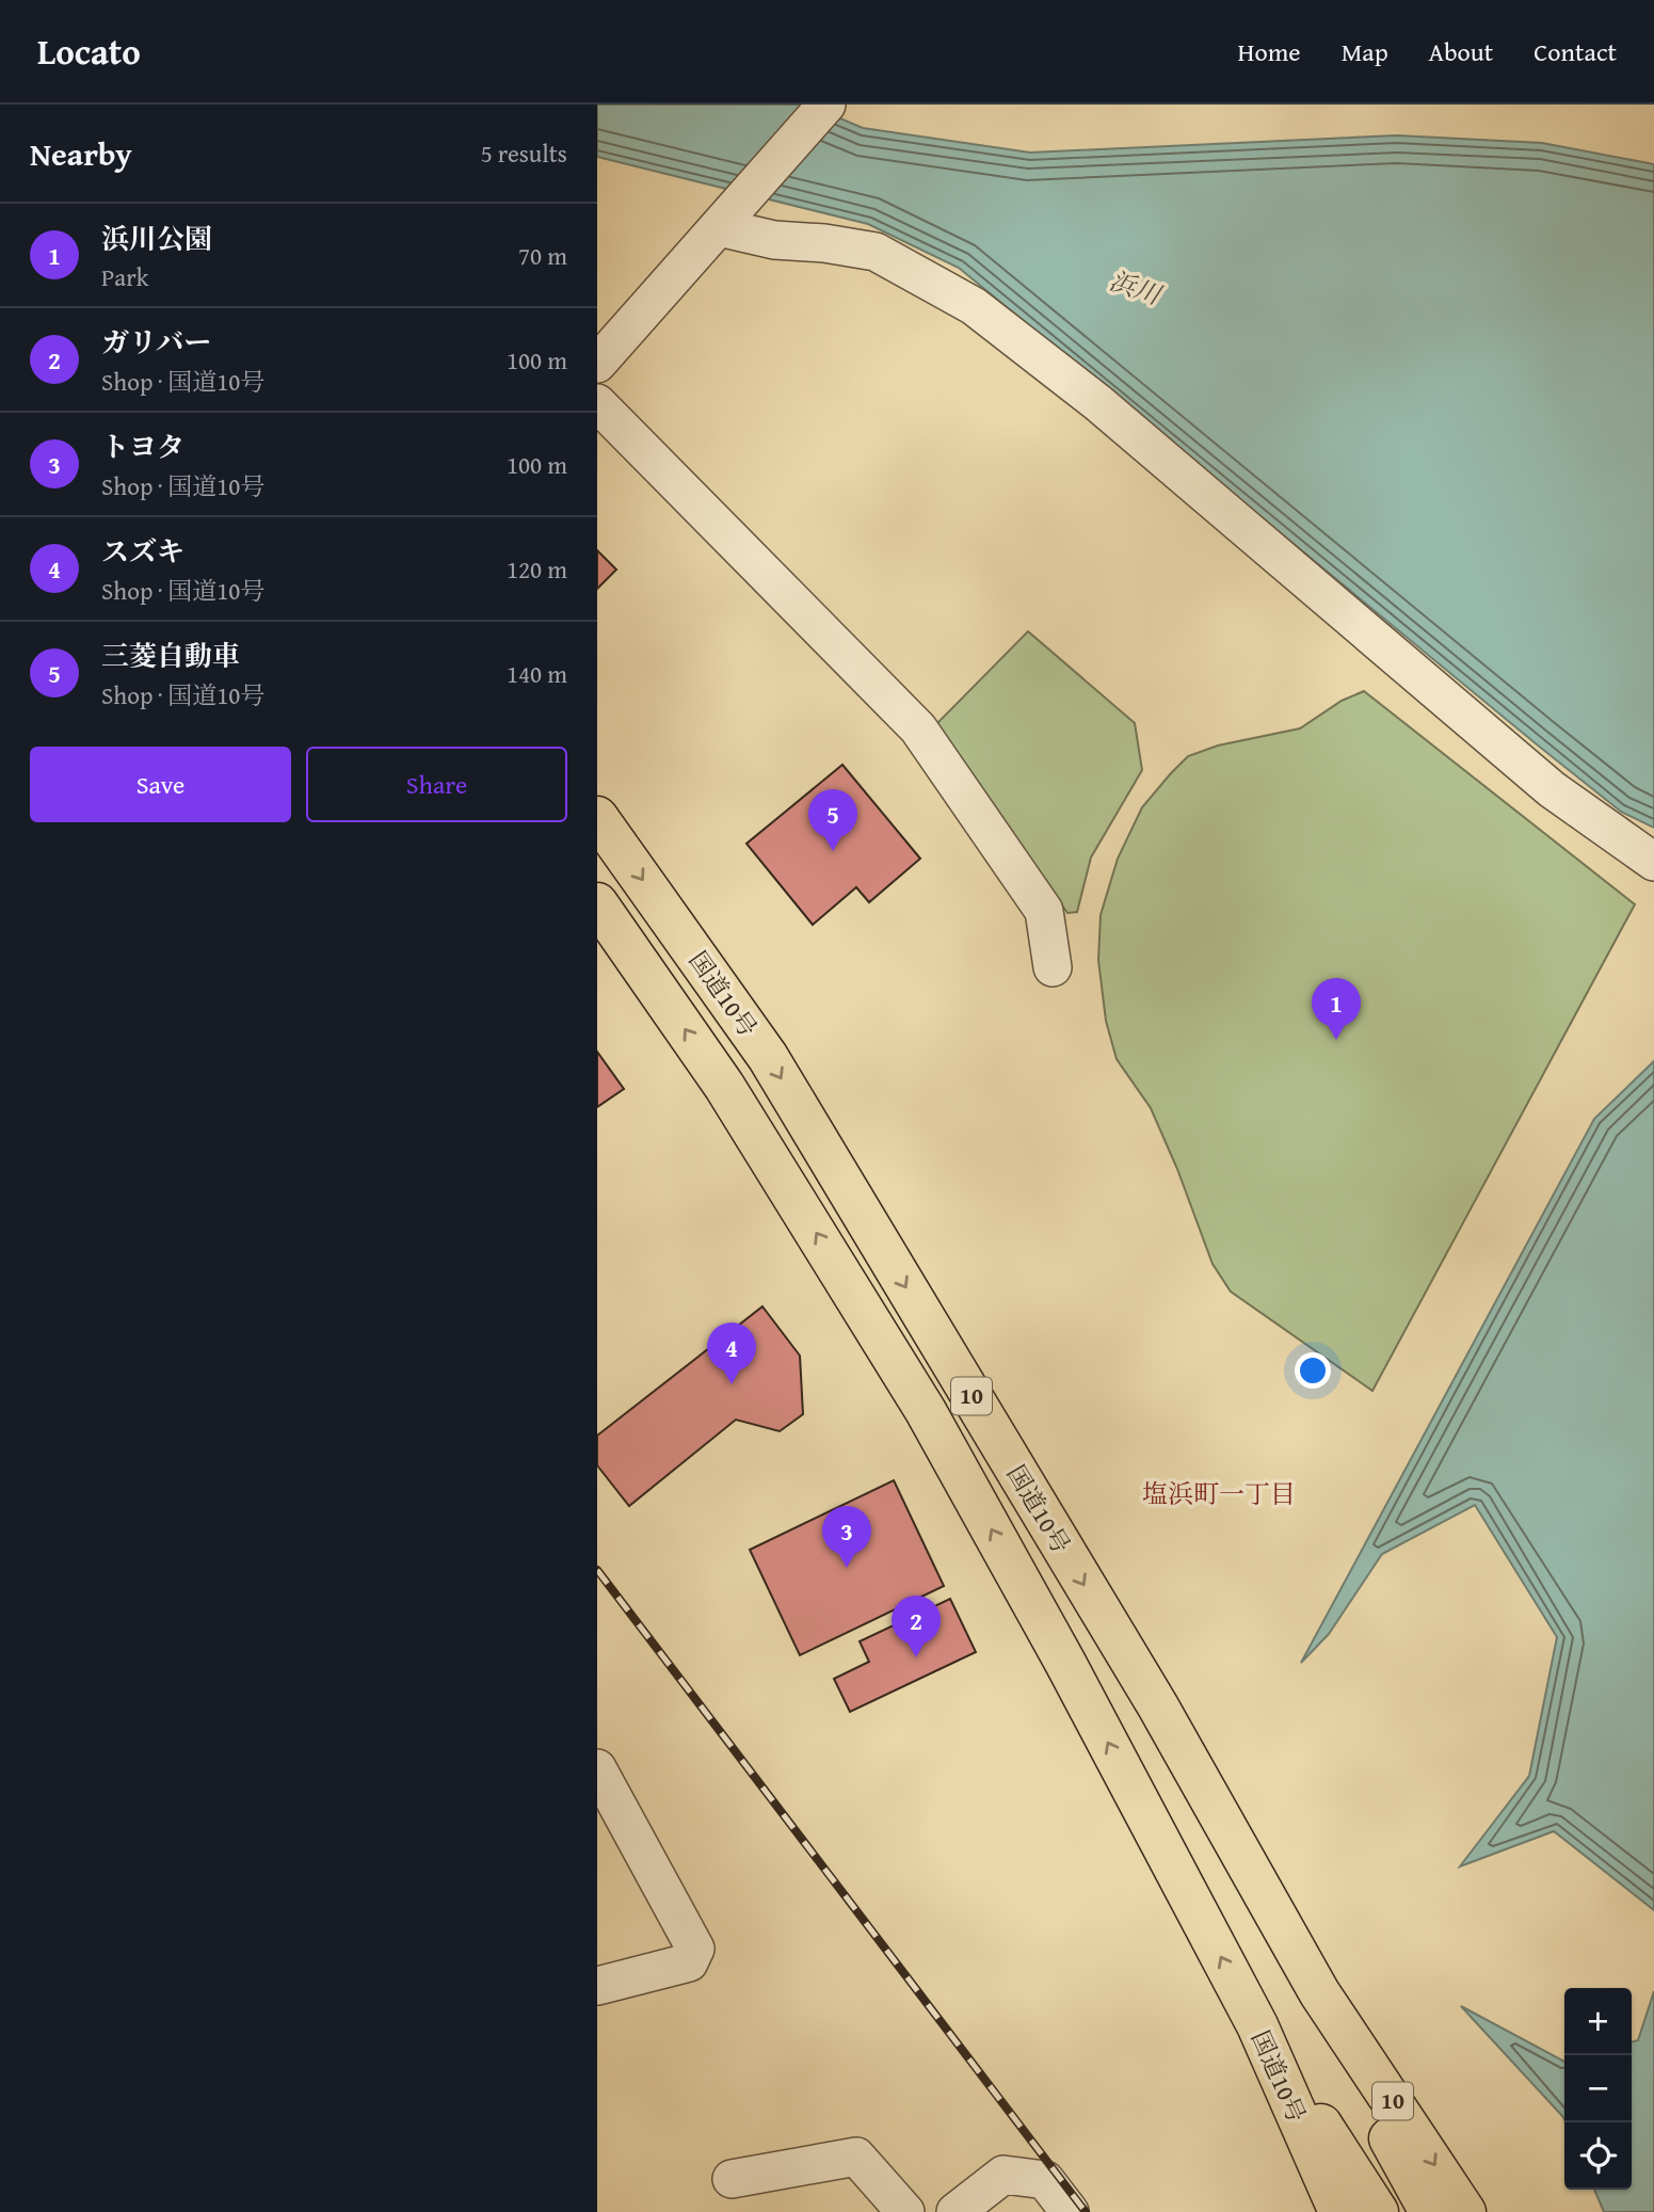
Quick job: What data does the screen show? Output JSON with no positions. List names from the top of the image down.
{
  "streets": {
    "highway": ["国道10号", "10"]
  },
  "crossings": [
    ["国道10号", "10"]
  ],
  "districts": ["塩浜町一丁目"],
  "water": ["浜川"],
  "page": {
    "header": "Locato",
    "nav": [
      "Home",
      "Map",
      "About",
      "Contact"
    ],
    "heading": ["Nearby", "5 results"],
    "list": [
      {
        "mark": "1",
        "name": "浜川公園",
        "note": "Park",
        "value": "70 m"
      },
      {
        "mark": "2",
        "name": "ガリバー",
        "note": "Shop · 国道10号",
        "value": "100 m"
      },
      {
        "mark": "3",
        "name": "トヨタ",
        "note": "Shop · 国道10号",
        "value": "100 m"
      },
      {
        "mark": "4",
        "name": "スズキ",
        "note": "Shop · 国道10号",
        "value": "120 m"
      },
      {
        "mark": "5",
        "name": "三菱自動車",
        "note": "Shop · 国道10号",
        "value": "140 m"
      }
    ],
    "buttons": ["Save", "Share"],
    "pins": [
      "5",
      "1",
      "4",
      "3",
      "2"
    ],
    "map_buttons": ["+", "−"]
  }
}
